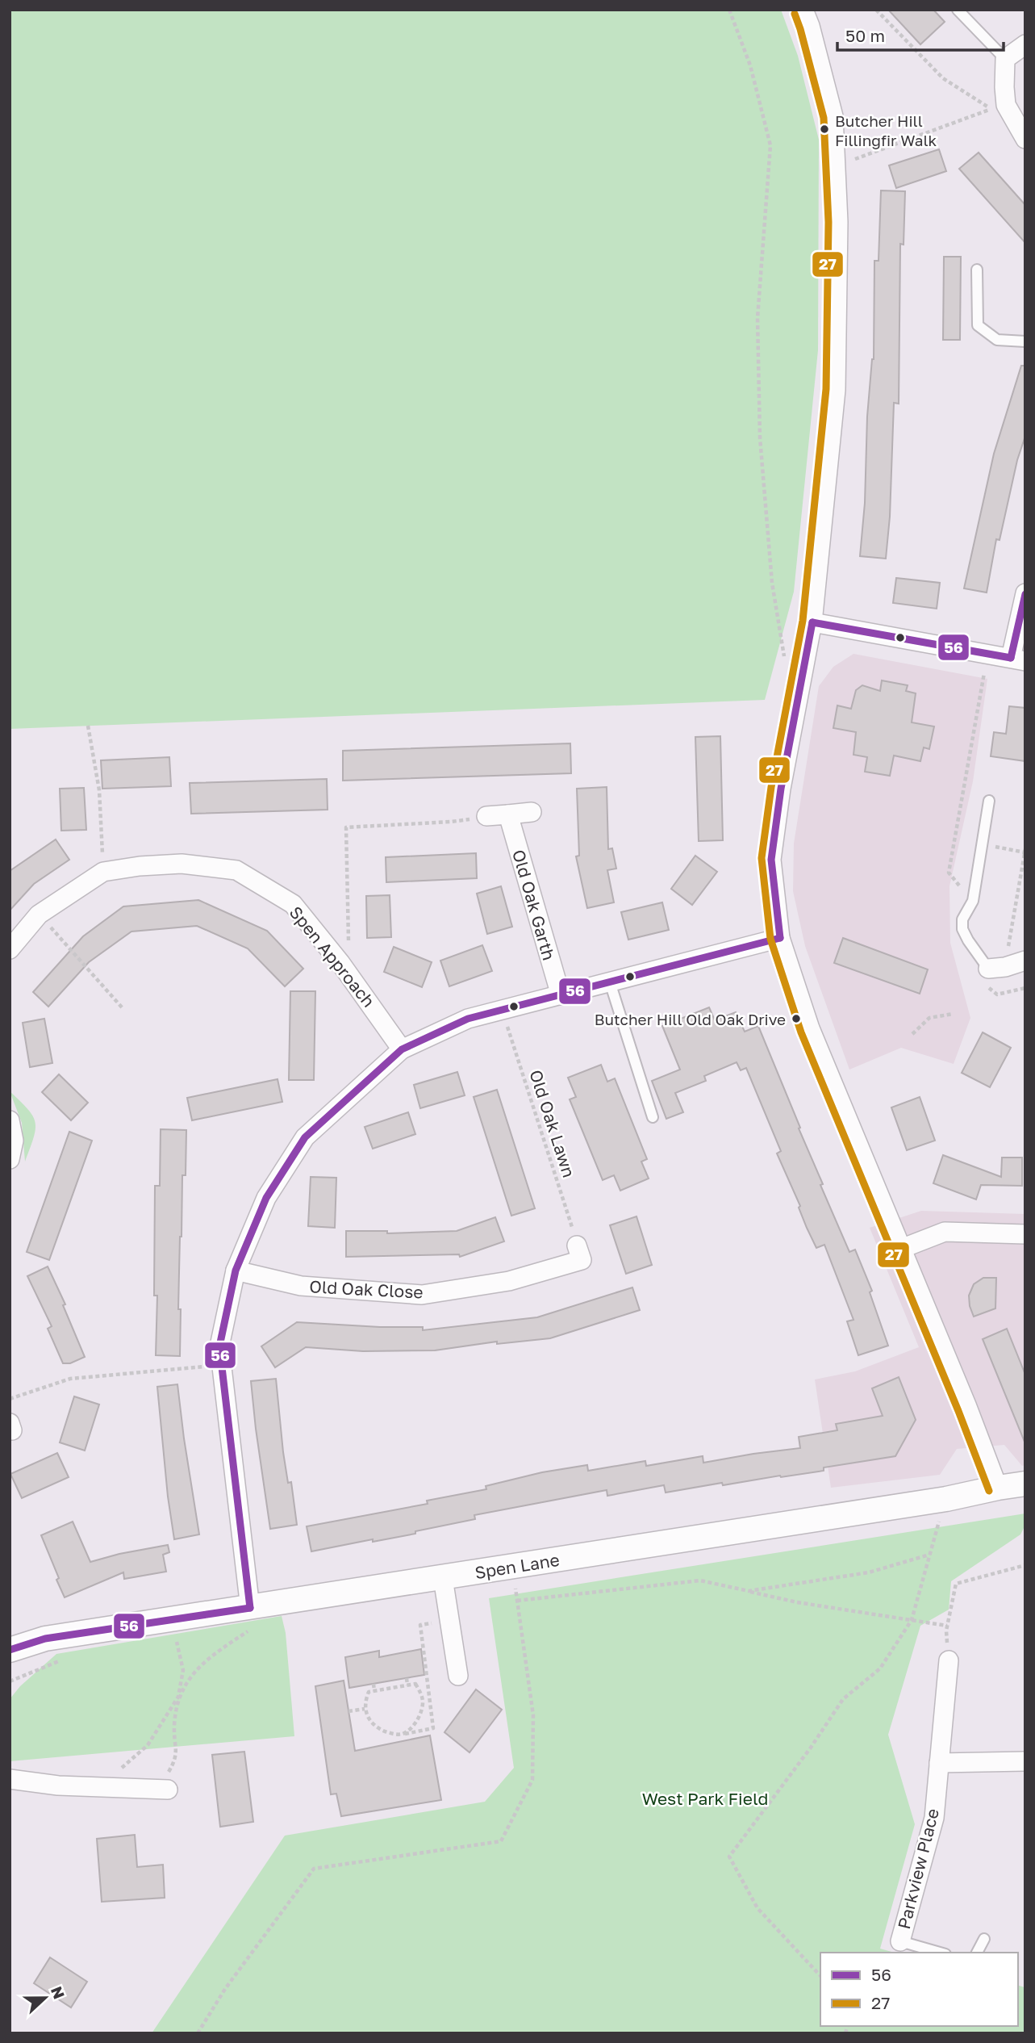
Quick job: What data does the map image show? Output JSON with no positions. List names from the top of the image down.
{
  "streets": {
    "street": [
      "Old Oak Garth",
      "Spen Approach",
      "Old Oak Close",
      "Spen Lane",
      "Parkview Place"
    ],
    "path": ["Old Oak Lawn"]
  },
  "crossings": [
    ["Old Oak Lawn", "Old Oak Close"]
  ],
  "parks": ["West Park Field"],
  "places": ["Butcher Hill Fillingfir Walk", "Butcher Hill Old Oak Drive"],
  "lines": ["transit line 27", "transit line 56"],
  "legend": ["56", "27"],
  "scale_bar": "50 m",
  "north": "right"
}
